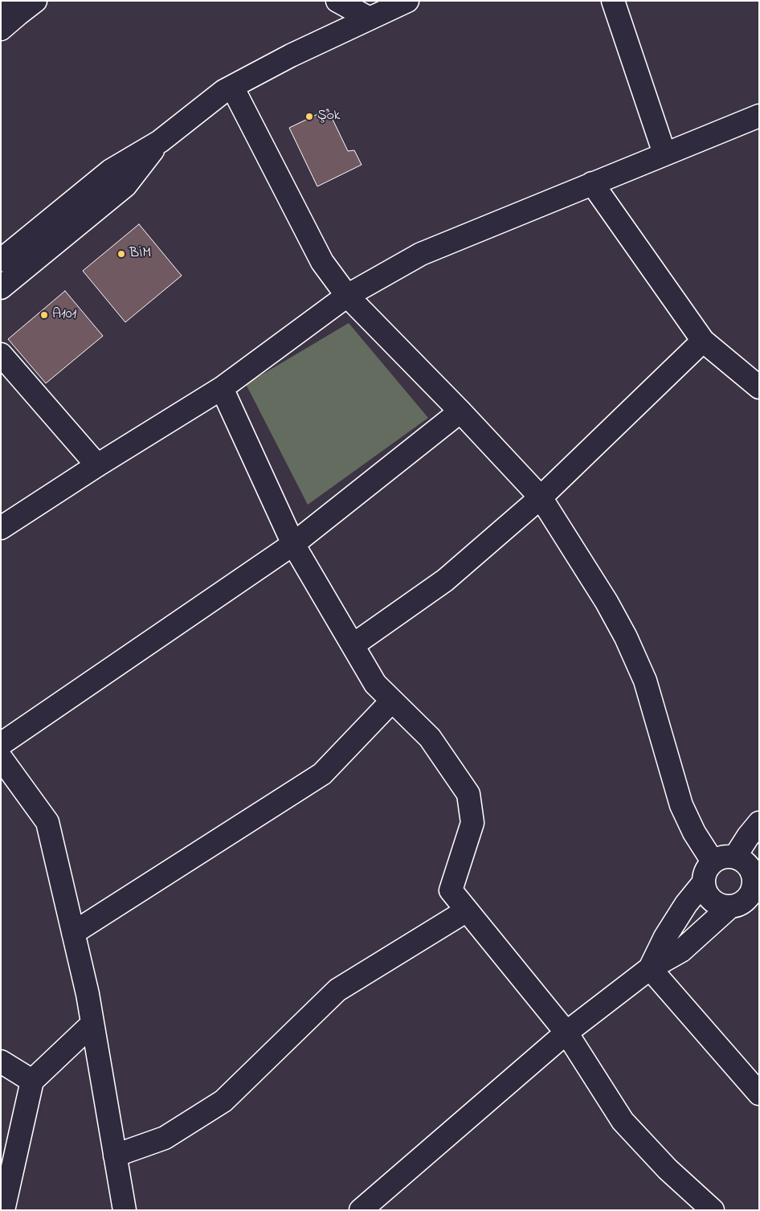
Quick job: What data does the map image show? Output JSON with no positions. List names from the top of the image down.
{
  "places": ["Şok", "BİM", "A101"]
}
